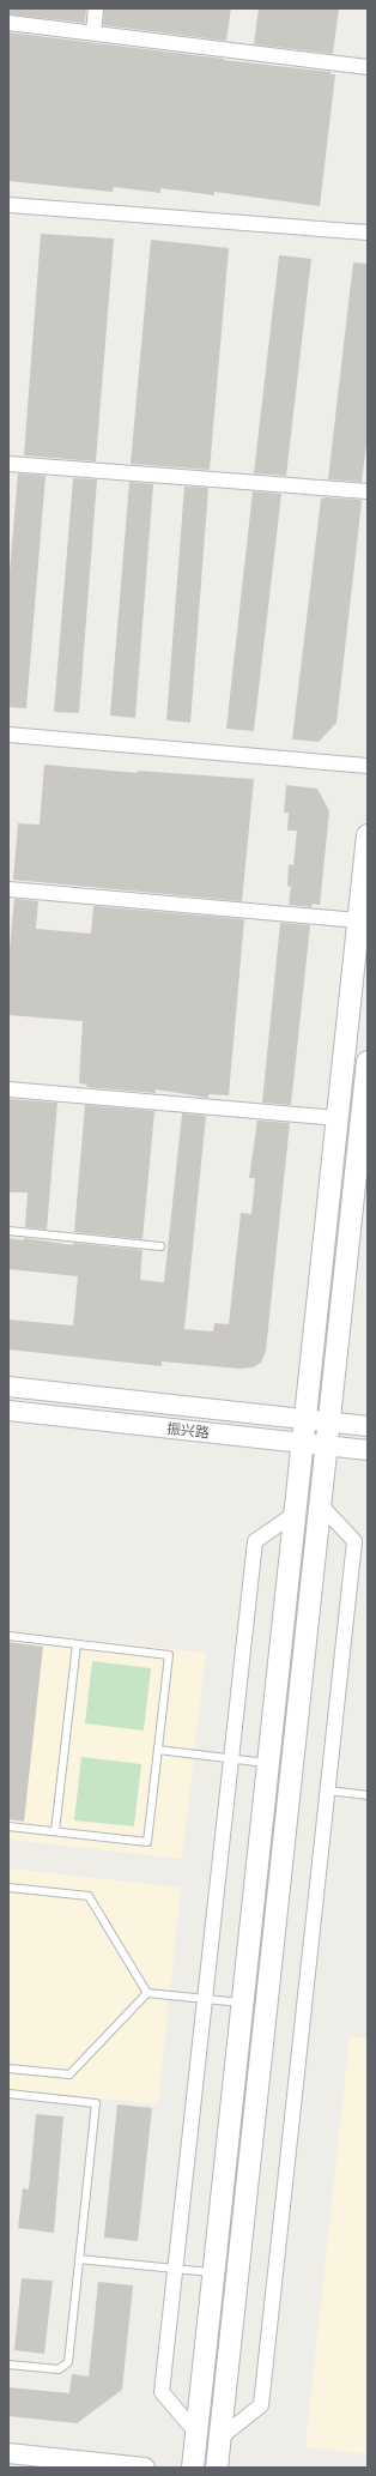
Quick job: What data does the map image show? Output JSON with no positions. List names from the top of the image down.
{
  "streets": {
    "street": ["振兴路"]
  }
}
